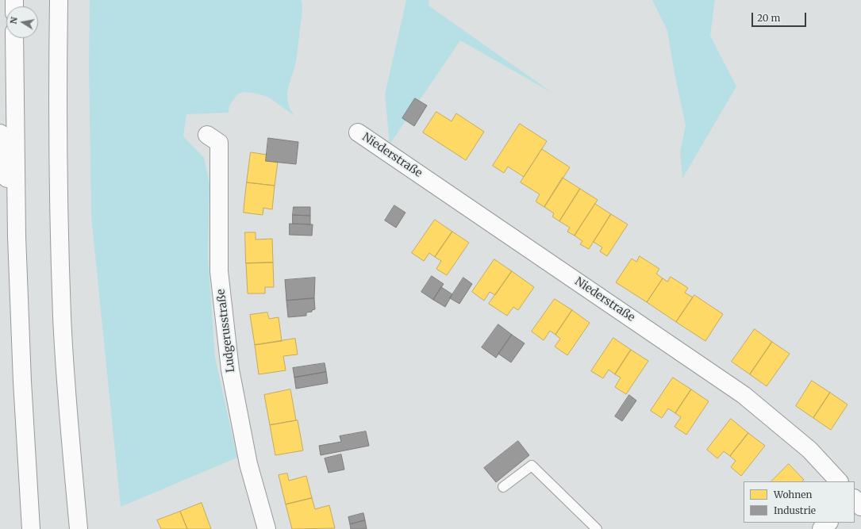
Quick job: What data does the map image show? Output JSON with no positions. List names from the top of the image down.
{
  "streets": {
    "main road": ["Niederstraße", "Ludgerusstraße"]
  },
  "legend": ["Wohnen", "Industrie"],
  "scale_bar": "20 m",
  "north": "left"
}
